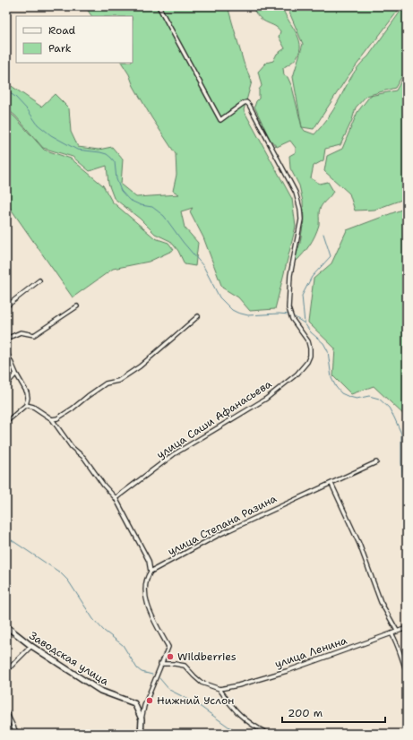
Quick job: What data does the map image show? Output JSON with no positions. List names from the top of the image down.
{
  "streets": {
    "street": [
      "улица Саши Афанасьева",
      "улица Степана Разина",
      "улица Ленина",
      "Заводская улица"
    ]
  },
  "places": ["Wildberries", "Нижний Услон"],
  "legend": ["Road", "Park"],
  "scale_bar": "200 m"
}
